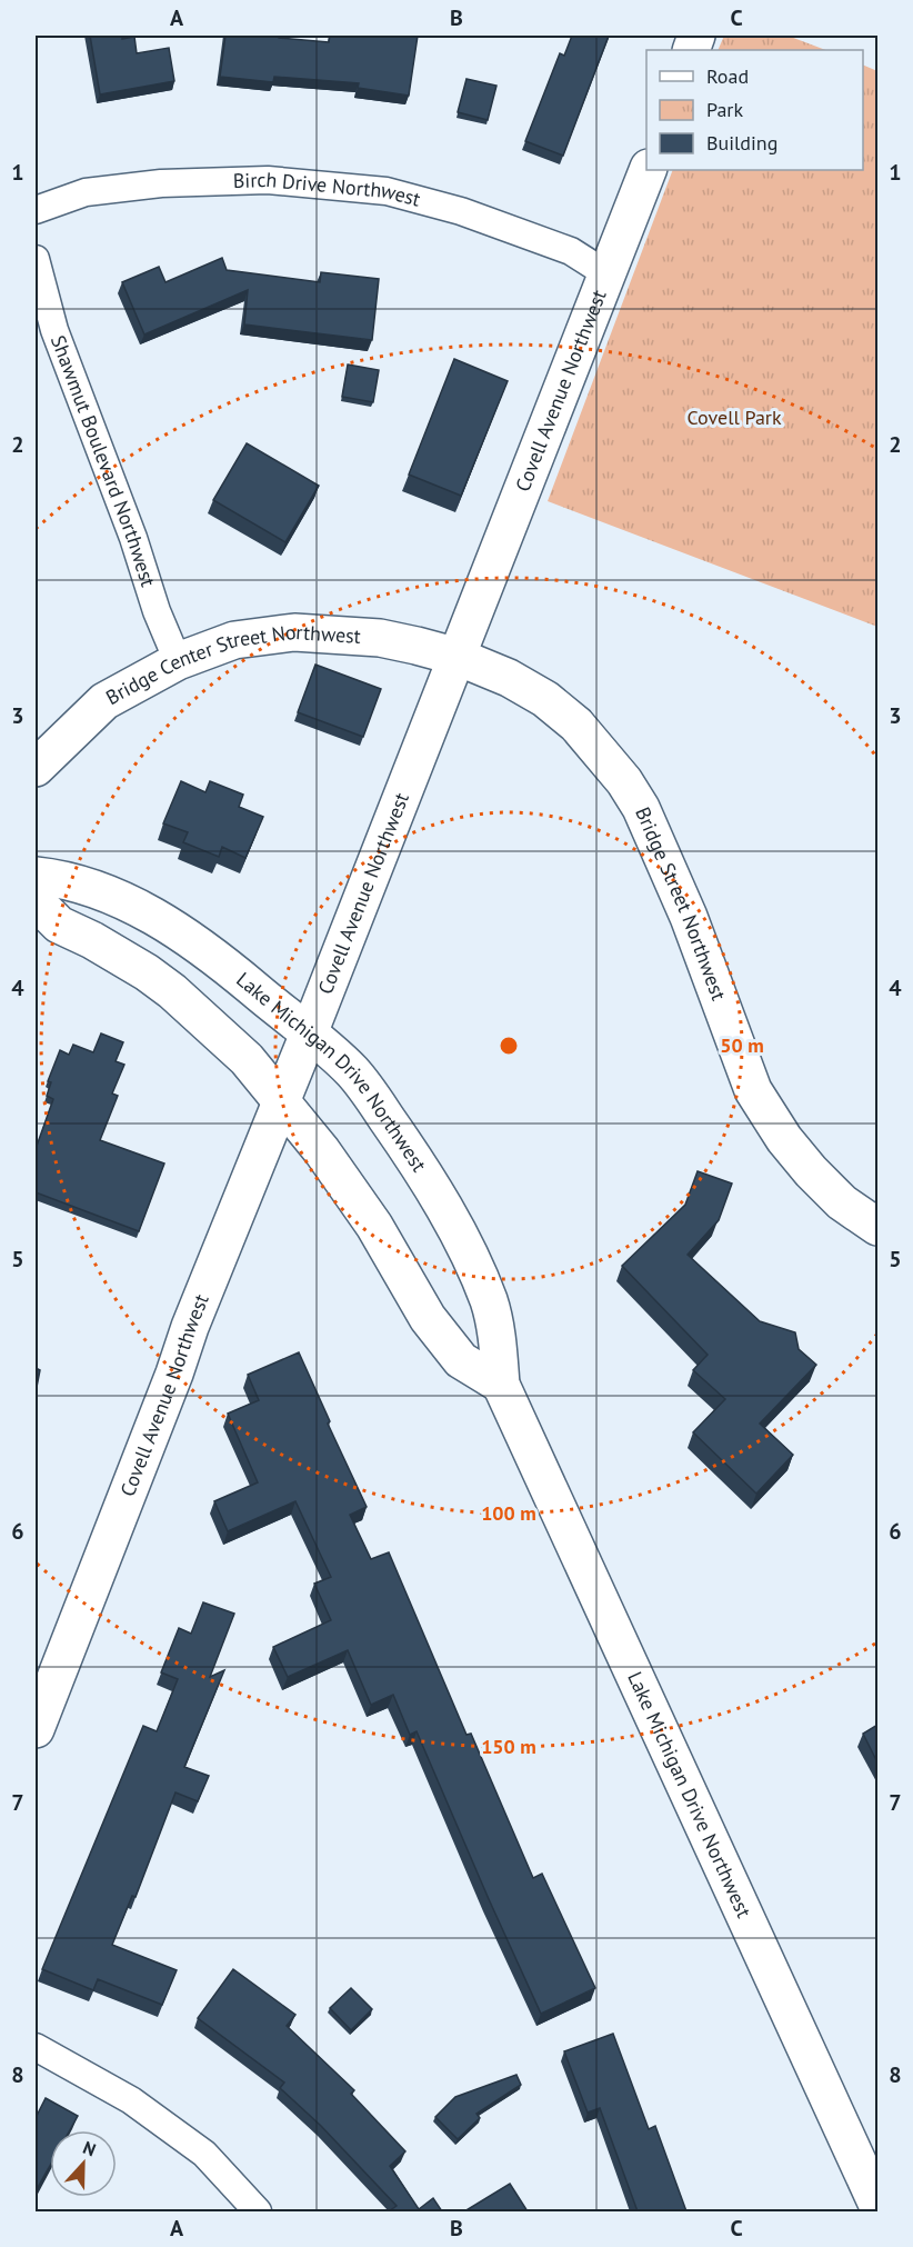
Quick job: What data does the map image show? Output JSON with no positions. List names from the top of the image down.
{
  "streets": {
    "main road": [
      "Covell Avenue Northwest",
      "Bridge Center Street Northwest",
      "Bridge Street Northwest",
      "Lake Michigan Drive Northwest"
    ],
    "street": ["Birch Drive Northwest", "Shawmut Boulevard Northwest"]
  },
  "crossings": [
    ["Birch Drive Northwest", "Covell Avenue Northwest"],
    ["Covell Avenue Northwest", "Bridge Center Street Northwest"],
    ["Covell Avenue Northwest", "Bridge Street Northwest"],
    ["Covell Avenue Northwest", "Lake Michigan Drive Northwest"],
    ["Shawmut Boulevard Northwest", "Bridge Center Street Northwest"],
    ["Bridge Center Street Northwest", "Bridge Street Northwest"]
  ],
  "parks": ["Covell Park"],
  "legend": ["Road", "Park", "Building"],
  "north": "top",
  "grid": {
    "columns": ["A", "B", "C"],
    "rows": [
      "1",
      "2",
      "3",
      "4",
      "5",
      "6",
      "7",
      "8"
    ]
  },
  "rings": ["50 m", "100 m", "150 m"]
}
